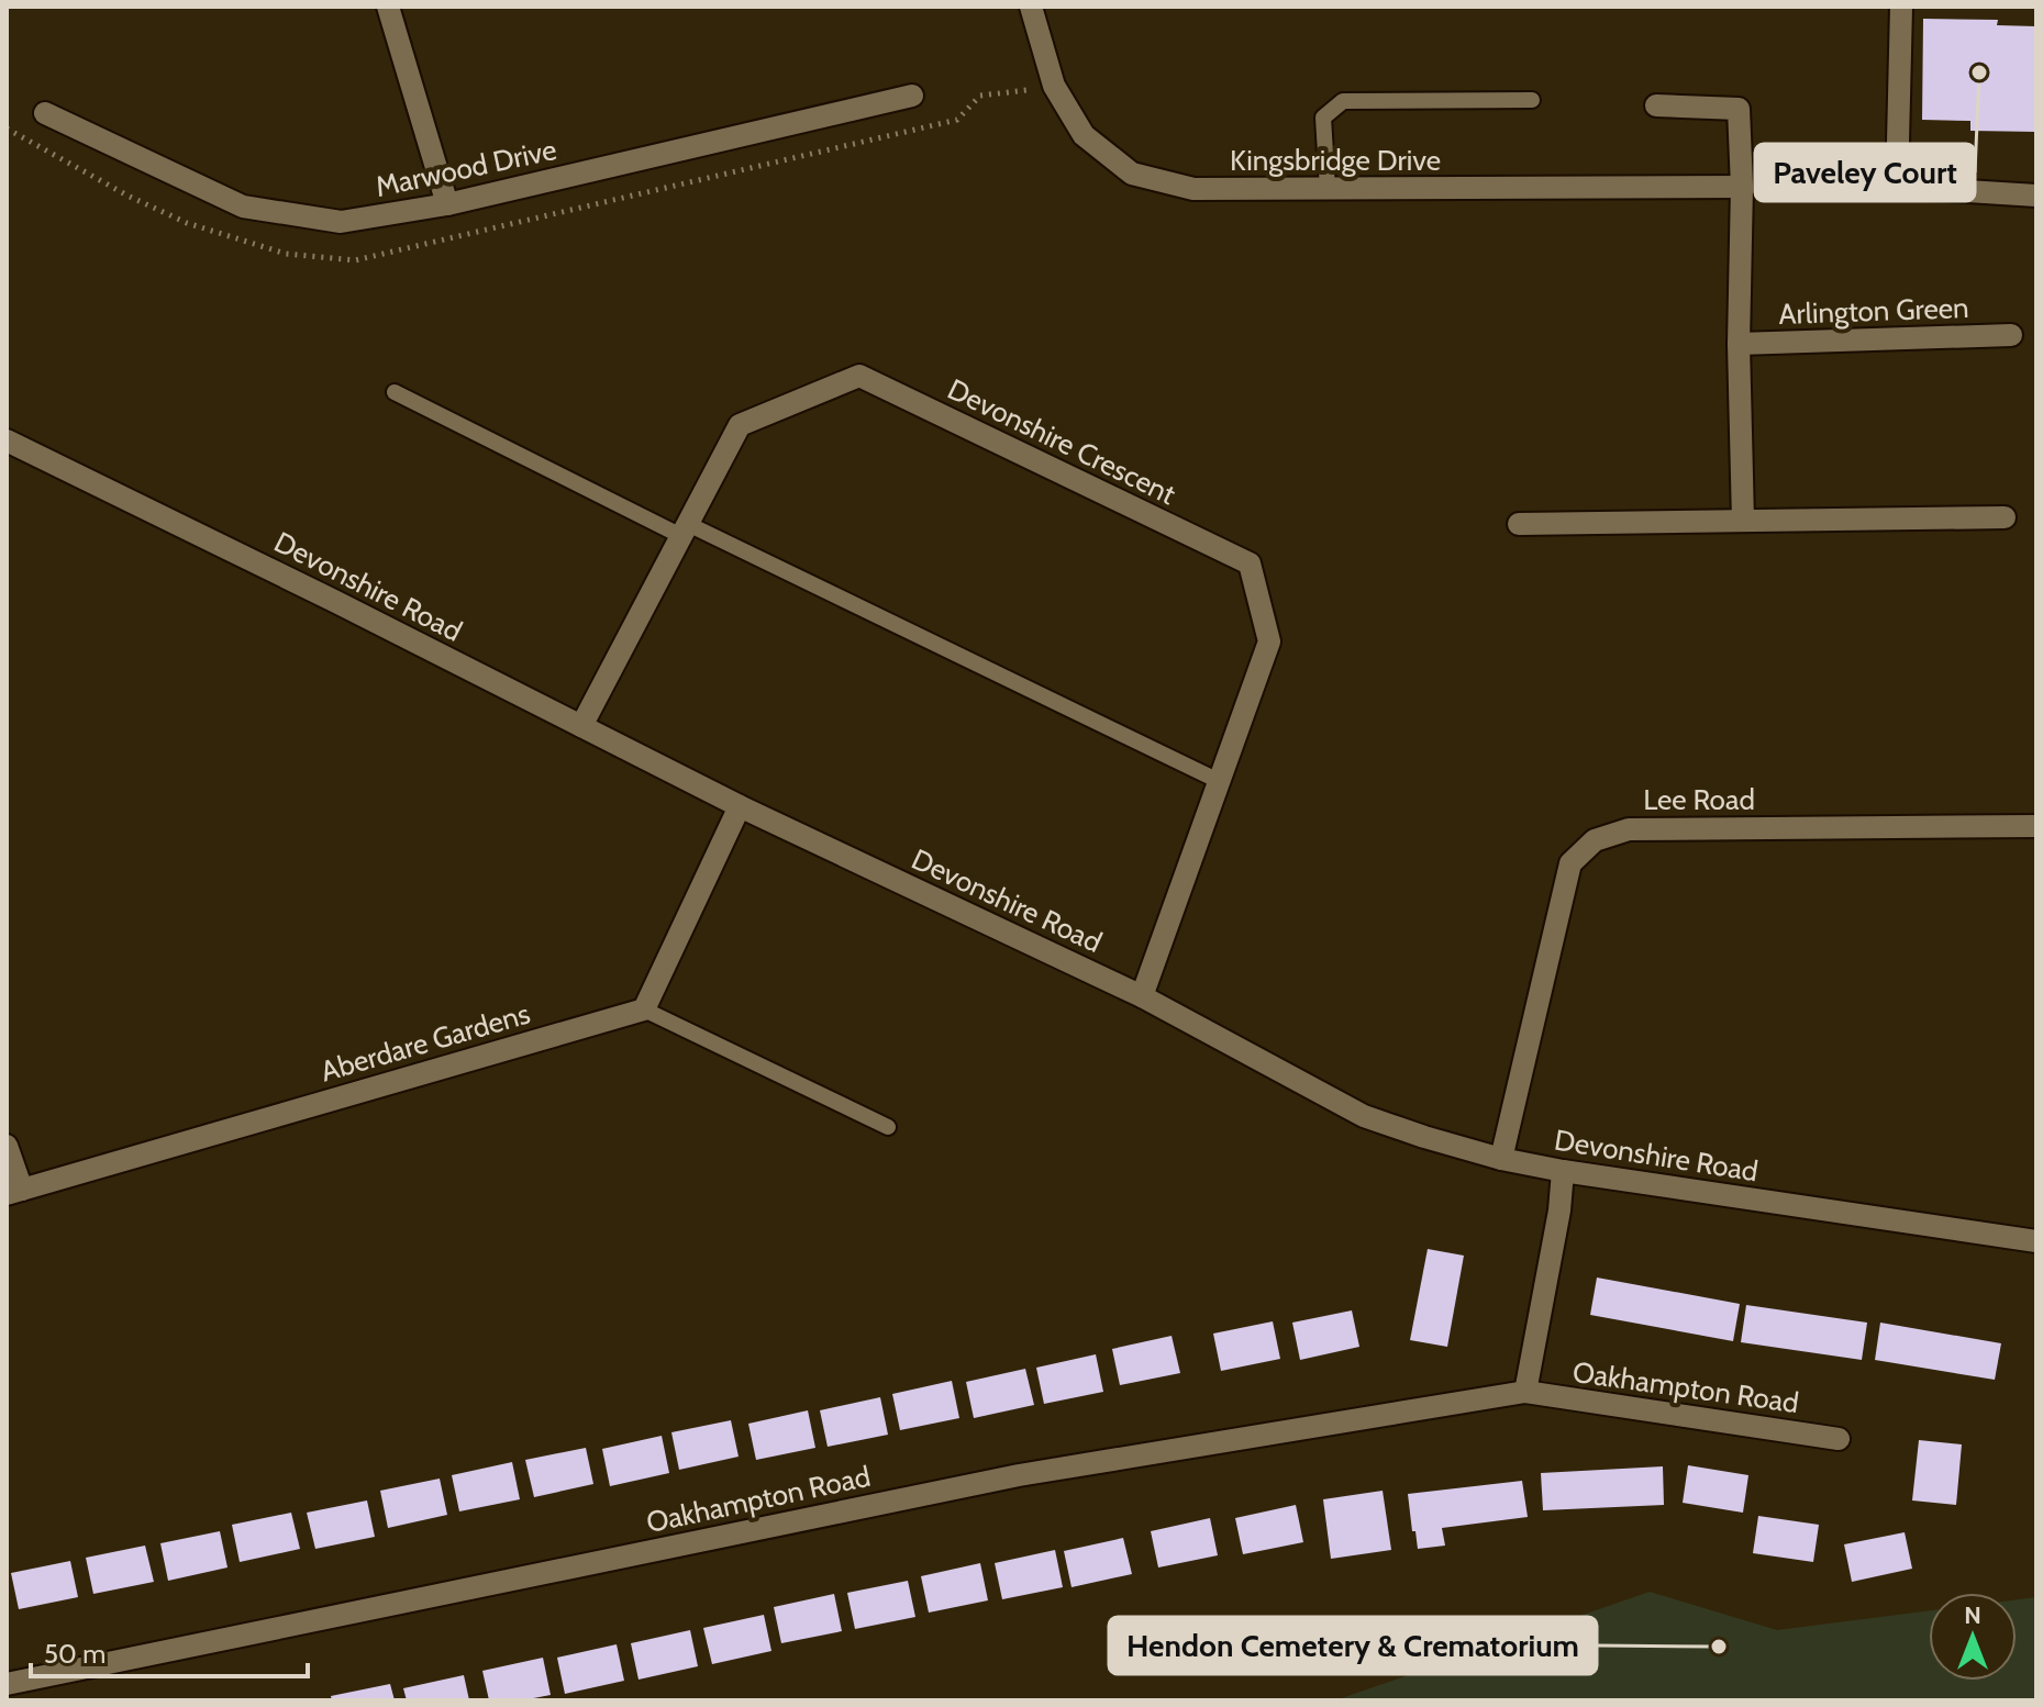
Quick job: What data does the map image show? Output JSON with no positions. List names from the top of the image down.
{
  "streets": {
    "street": [
      "Kingsbridge Drive",
      "Marwood Drive",
      "Arlington Green",
      "Devonshire Crescent",
      "Devonshire Road",
      "Lee Road",
      "Aberdare Gardens",
      "Oakhampton Road"
    ]
  },
  "crossings": [
    ["Kingsbridge Drive", "Arlington Green"],
    ["Devonshire Crescent", "Devonshire Road"],
    ["Devonshire Road", "Lee Road"],
    ["Devonshire Road", "Oakhampton Road"]
  ],
  "places": ["Paveley Court", "Hendon Cemetery & Crematorium"],
  "scale_bar": "50 m",
  "north": "top"
}
